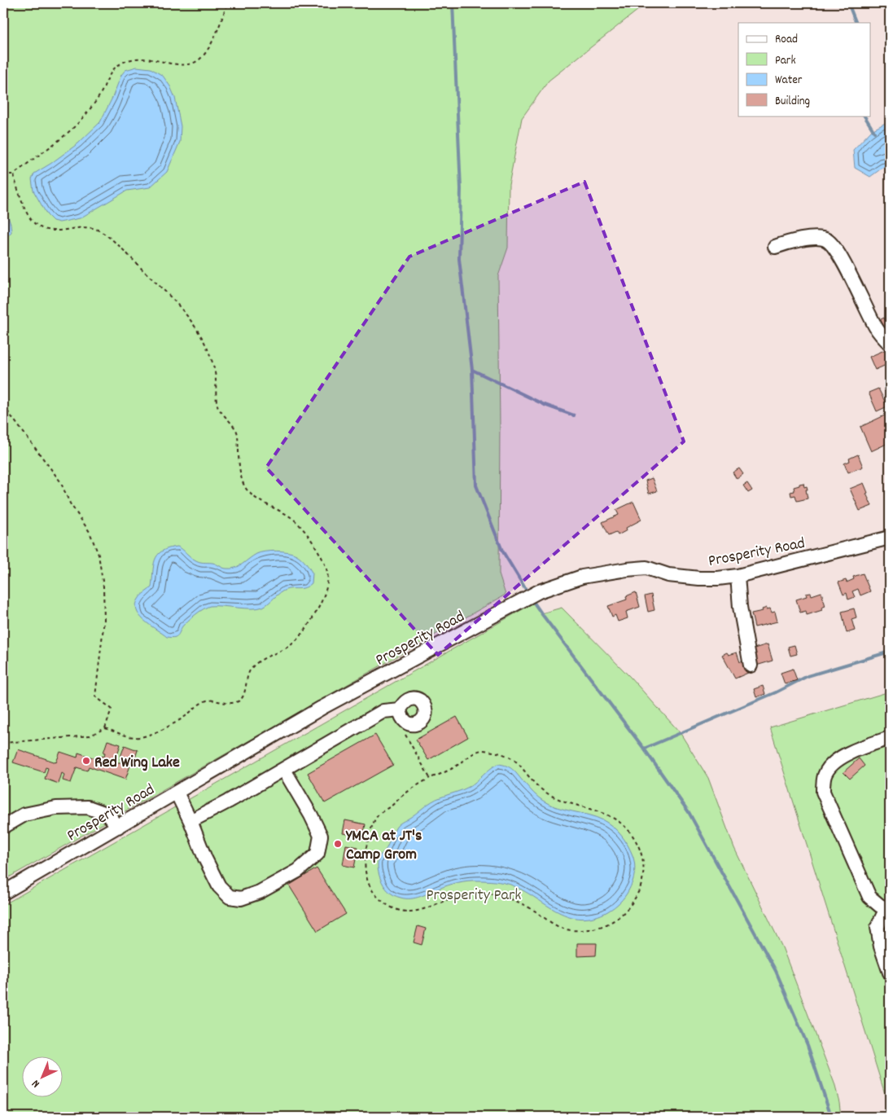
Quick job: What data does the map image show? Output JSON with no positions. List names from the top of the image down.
{
  "streets": {
    "street": ["Prosperity Road"]
  },
  "parks": ["Prosperity Park"],
  "places": ["Red Wing Lake", "YMCA at JT's Camp Grom"],
  "legend": [
    "Road",
    "Park",
    "Water",
    "Building"
  ],
  "north": "bottom left"
}
